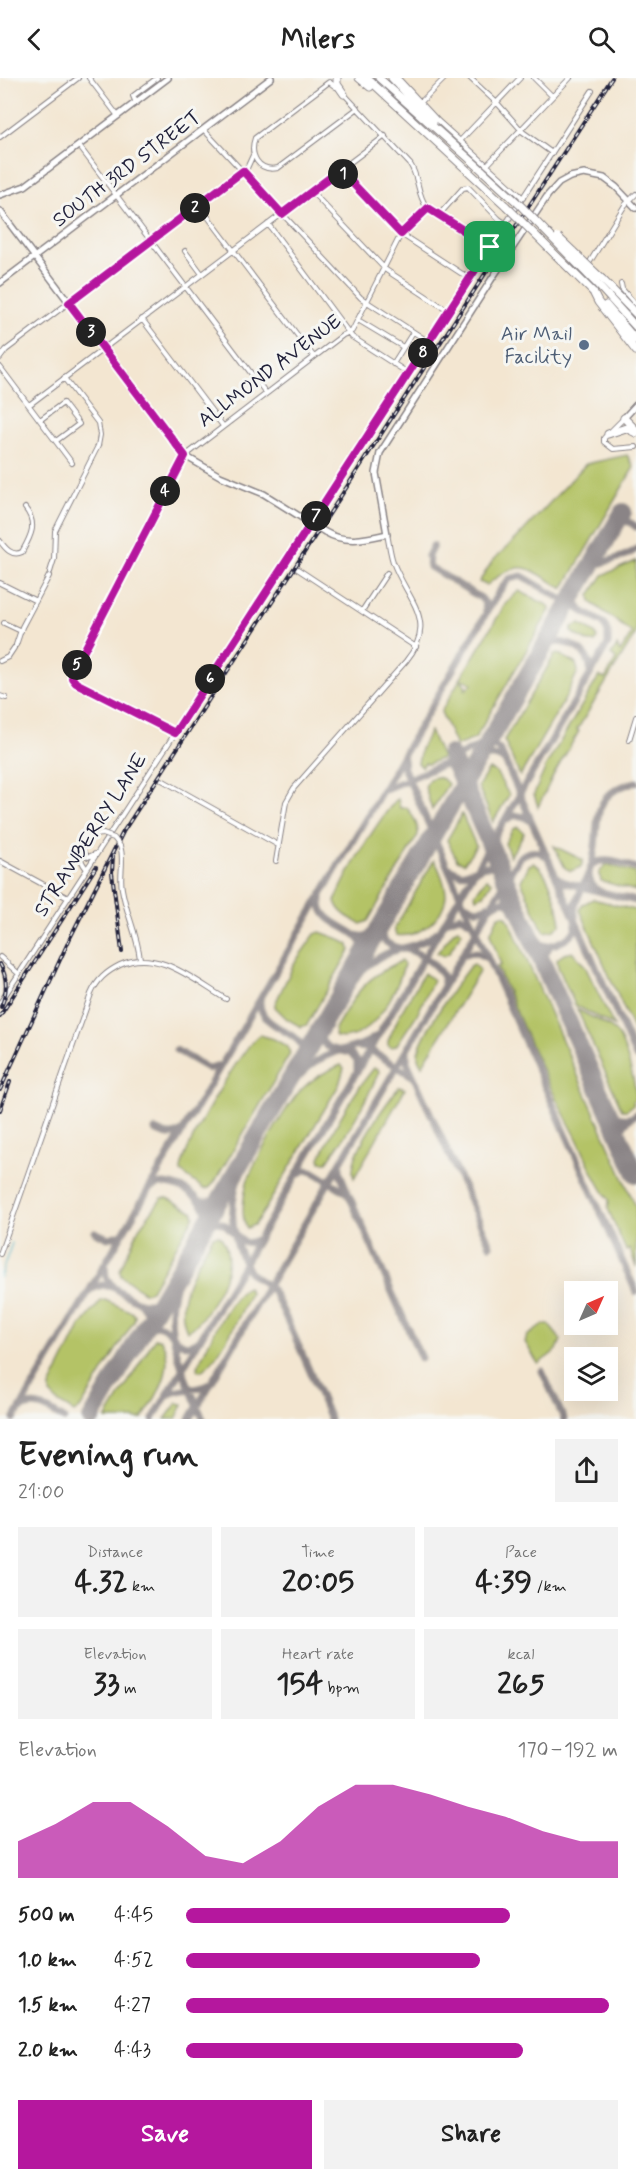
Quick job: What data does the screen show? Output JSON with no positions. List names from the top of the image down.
{
  "streets": {
    "main road": ["SOUTH 3RD STREET"],
    "street": ["ALLMOND AVENUE", "STRAWBERRY LANE"]
  },
  "crossings": [
    ["ALLMOND AVENUE", "STRAWBERRY LANE"]
  ],
  "places": ["Air Mail Facility"],
  "north": "top right",
  "page": {
    "header": "Milers",
    "pins": [
      "1",
      "2",
      "3",
      "8",
      "4",
      "7",
      "5",
      "6"
    ],
    "heading": ["Evening run", "21:00"],
    "stats": [
      ["Distance", "4.32 km"],
      ["Time", "20:05"],
      ["Pace", "4:39 /km"],
      ["Elevation", "33 m"],
      ["Heart rate", "154 bpm"],
      ["kcal", "265"]
    ],
    "chart": ["Elevation", "170–192 m"],
    "list": [
      {
        "name": "500 m",
        "note": "4:45"
      },
      {
        "name": "1.0 km",
        "note": "4:52"
      },
      {
        "name": "1.5 km",
        "note": "4:27"
      },
      {
        "name": "2.0 km",
        "note": "4:43"
      }
    ],
    "buttons": ["Save", "Share"]
  }
}
